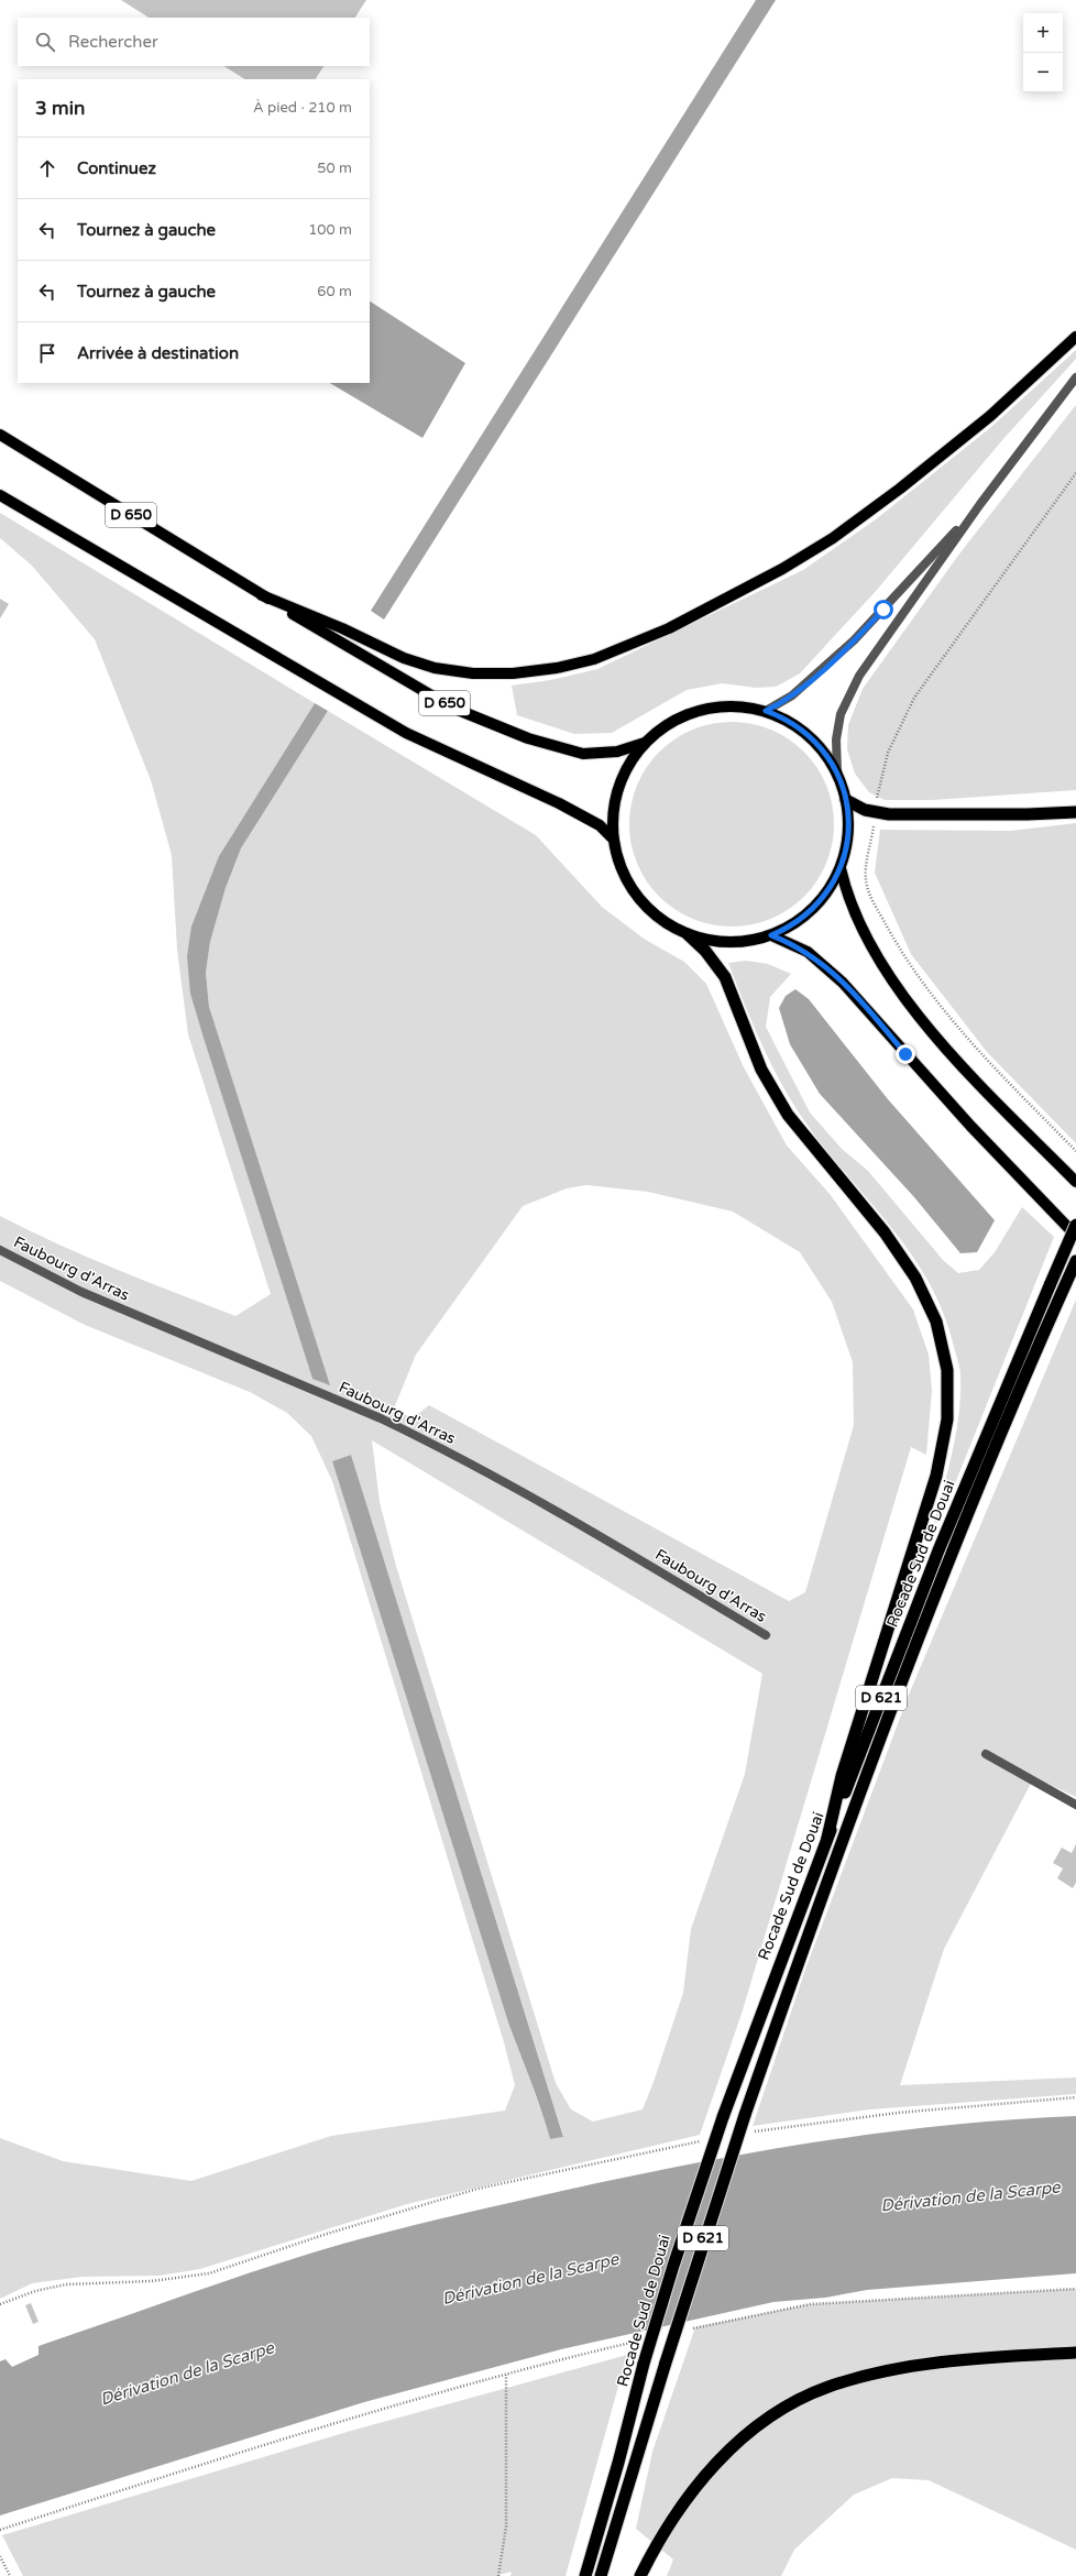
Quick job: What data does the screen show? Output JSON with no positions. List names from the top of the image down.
{
  "streets": {
    "highway": ["Rocade Sud de Douai", "D 621"],
    "main road": ["D 650"],
    "street": ["Faubourg d'Arras"]
  },
  "water": ["Dérivation de la Scarpe"],
  "page": {
    "map_buttons": ["+", "−"],
    "search": "Rechercher",
    "heading": ["3 min", "À pied · 210 m"],
    "list": [
      ["Continuez", "50 m"],
      ["Tournez à gauche", "100 m"],
      ["Tournez à gauche", "60 m"],
      "Arrivée à destination"
    ]
  }
}
